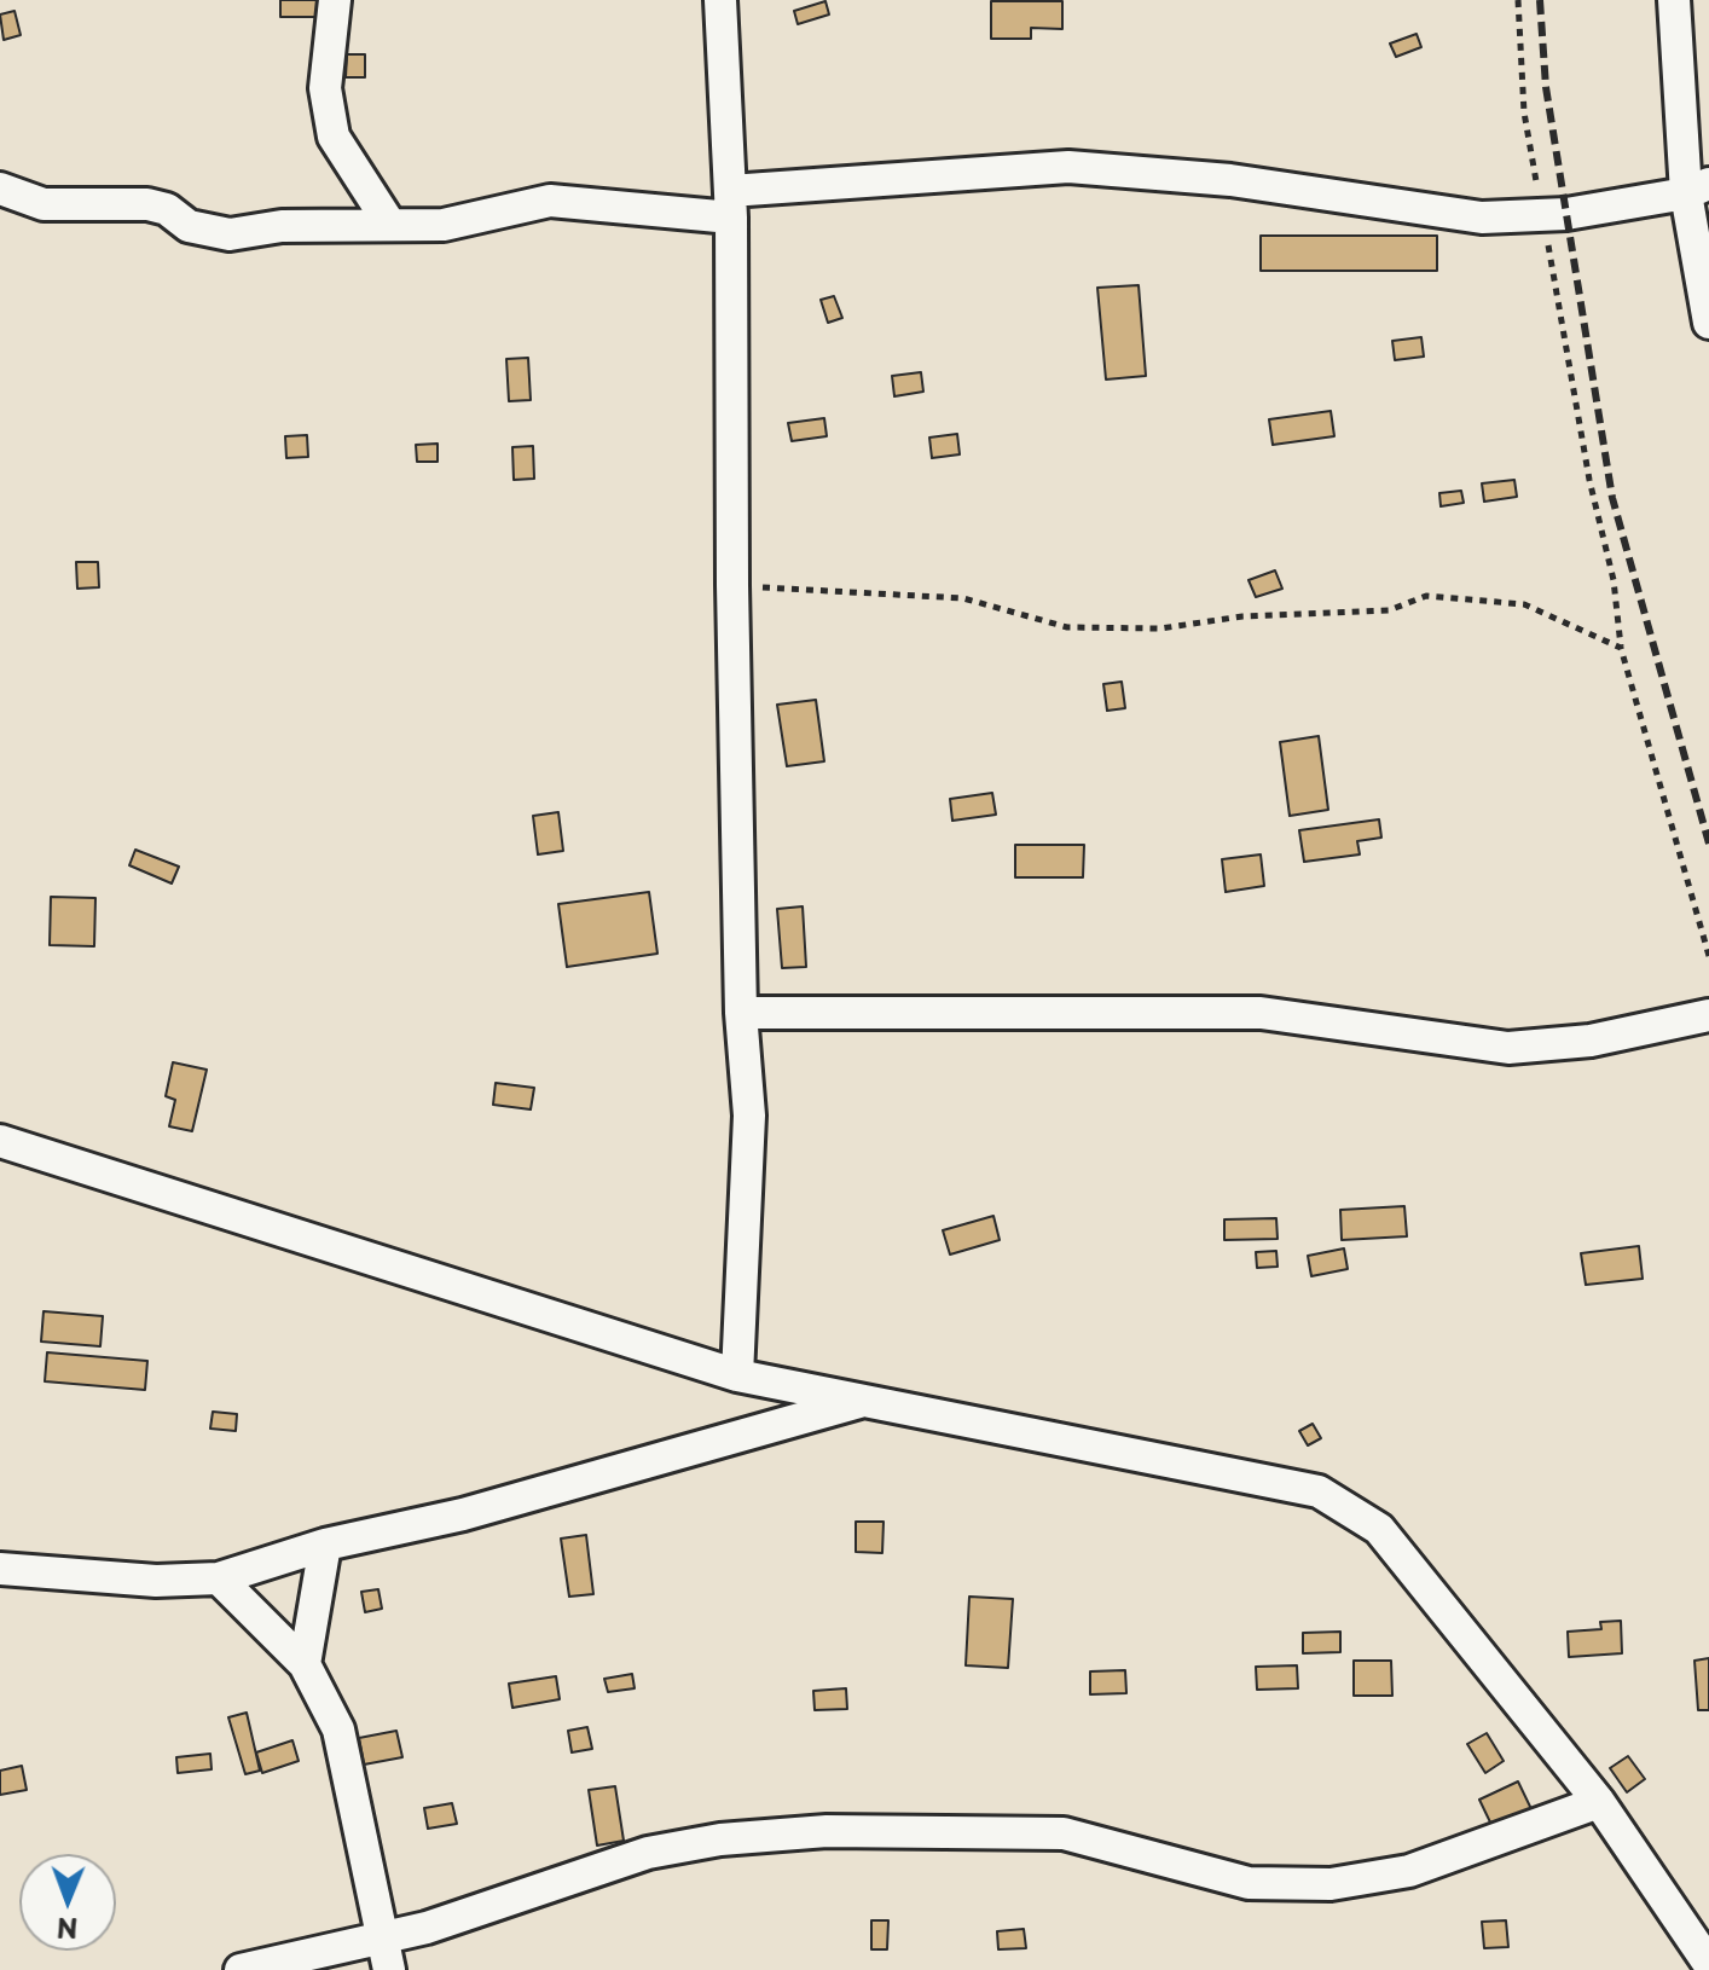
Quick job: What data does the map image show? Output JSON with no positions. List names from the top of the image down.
{
  "north": "bottom"
}
